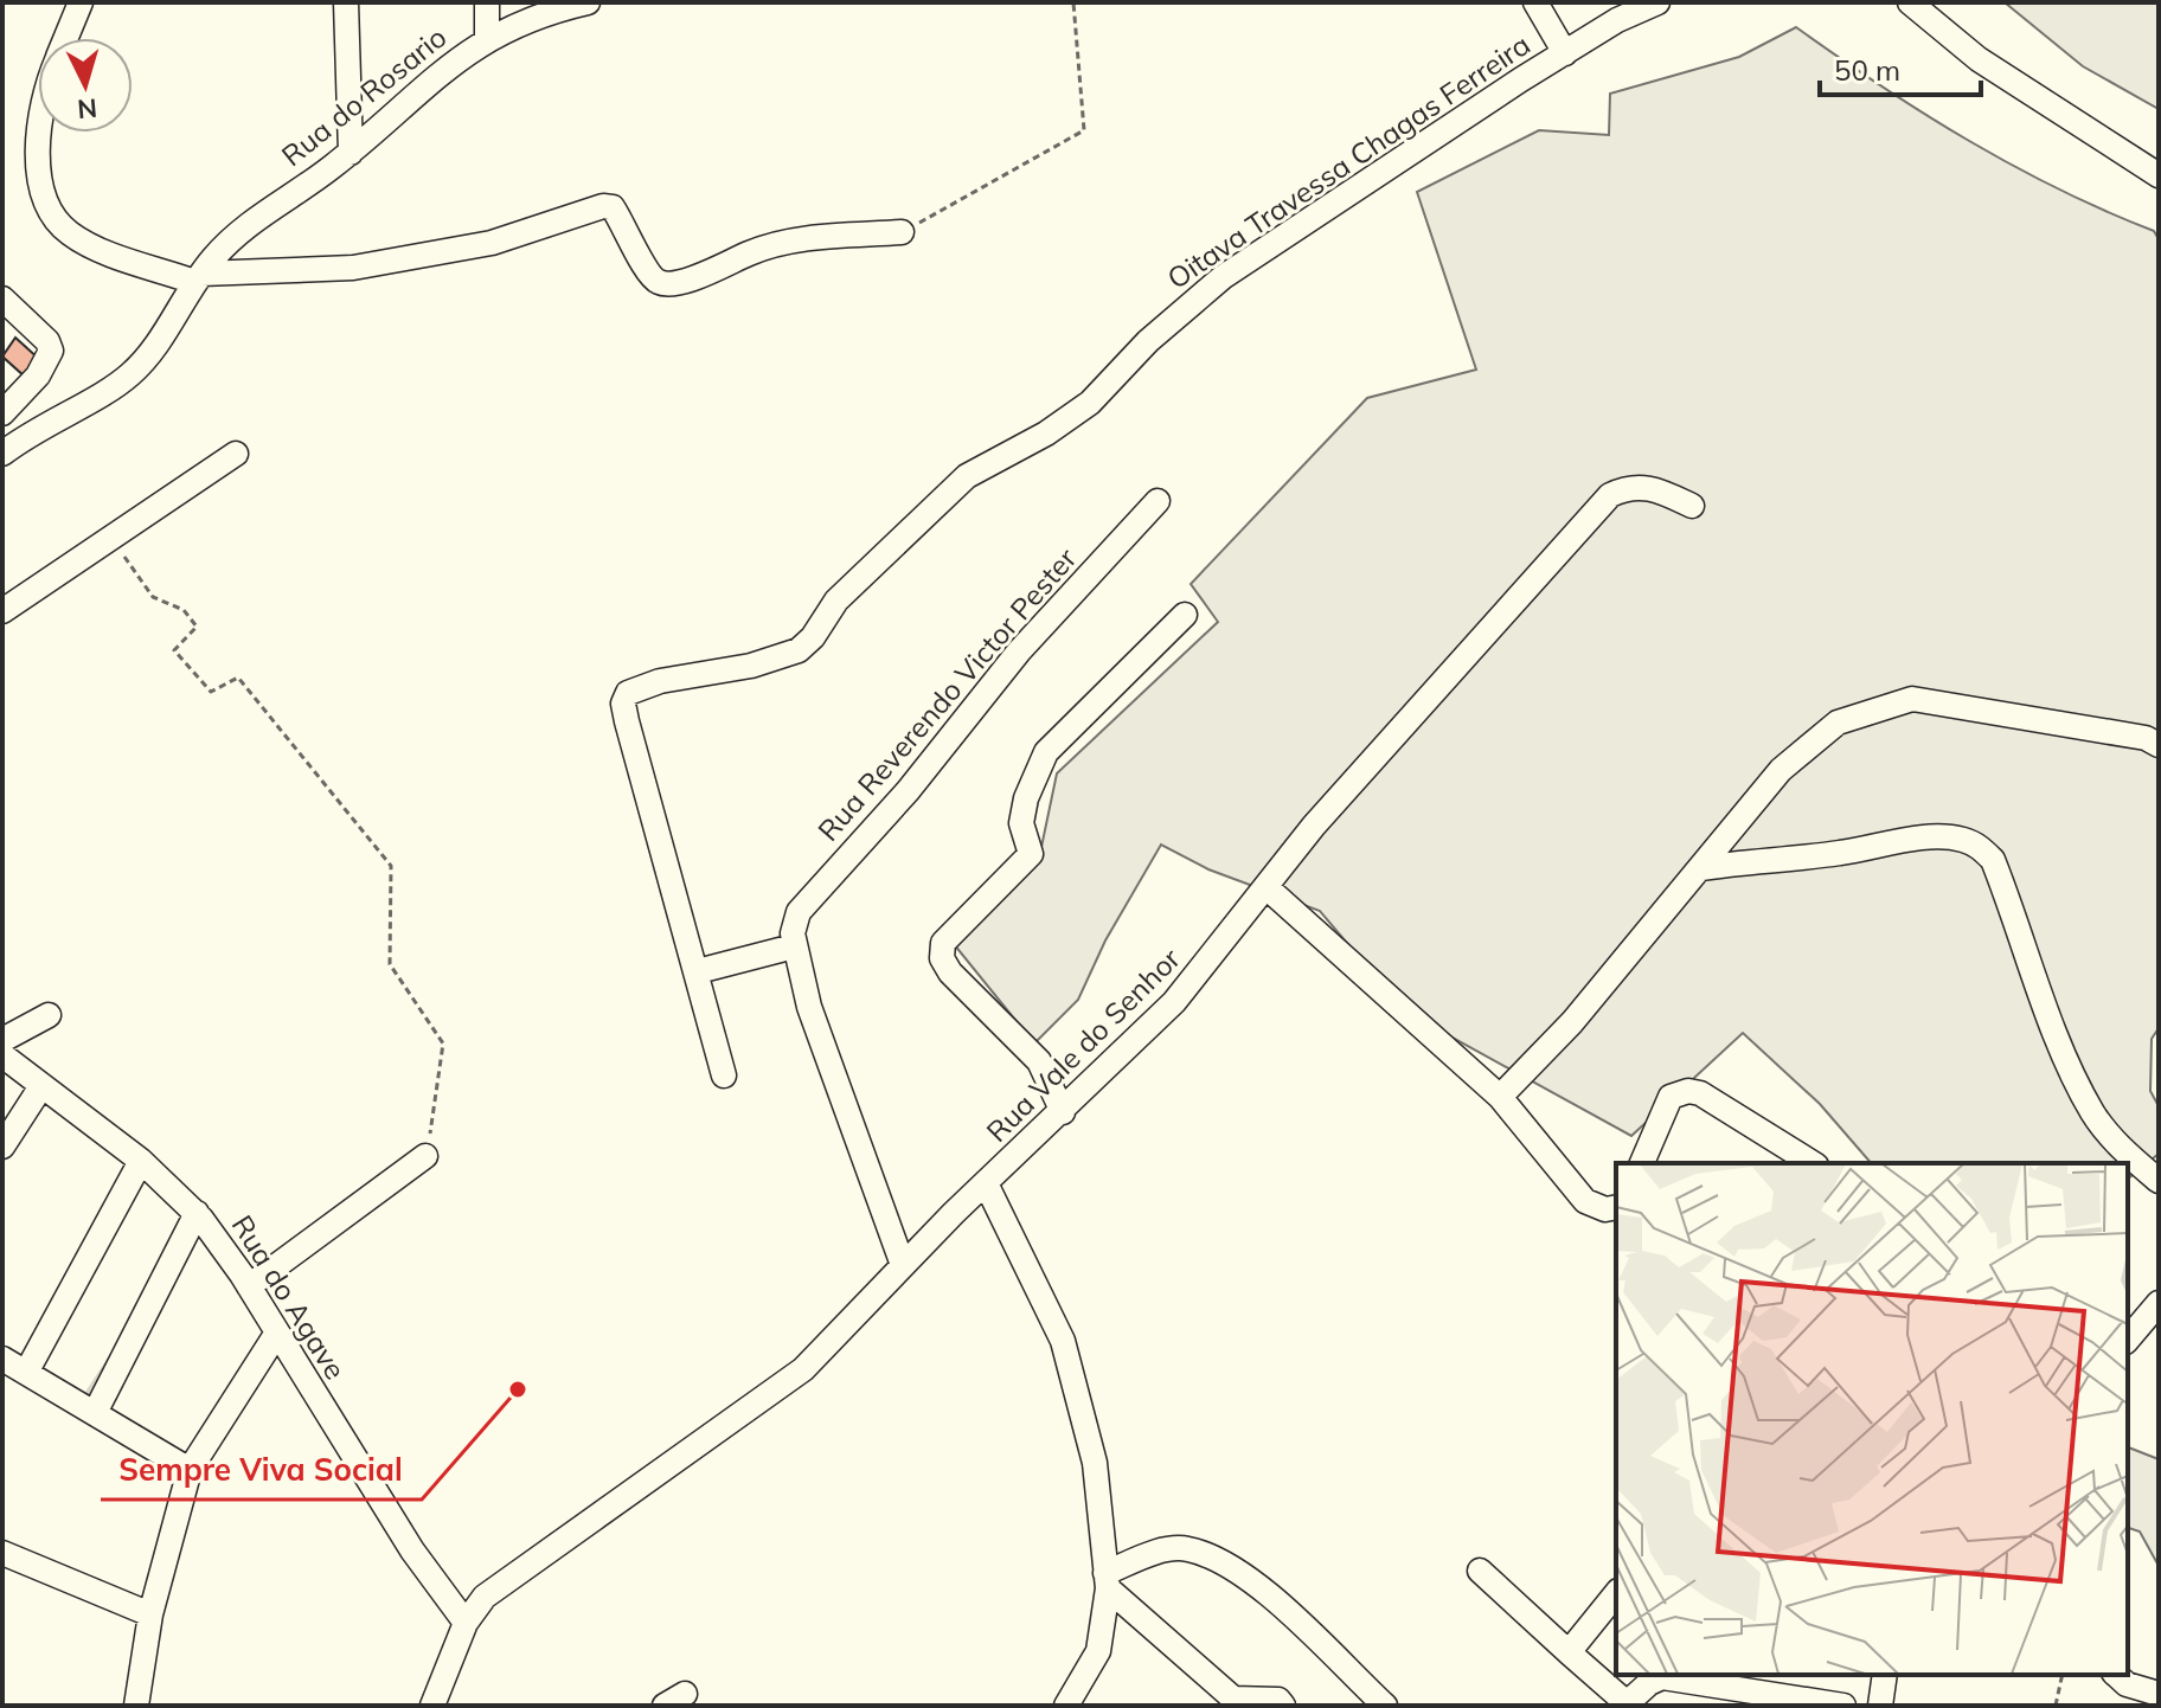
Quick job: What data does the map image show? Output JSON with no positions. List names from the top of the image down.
{
  "streets": {
    "street": [
      "Rua do Rosario",
      "Oitava Travessa Chagas Ferreira",
      "Rua Reverendo Victor Pester",
      "Rua Vale do Senhor",
      "Rua do Agave"
    ]
  },
  "crossings": [
    ["Rua Vale do Senhor", "Rua do Agave"]
  ],
  "places": ["Sempre Viva Social"],
  "scale_bar": "50 m",
  "north": "bottom"
}
